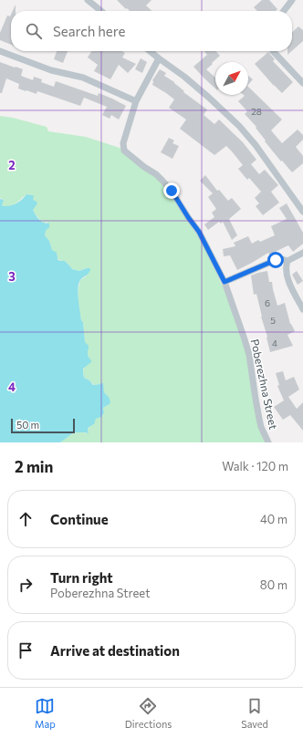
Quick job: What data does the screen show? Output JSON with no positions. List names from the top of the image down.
{
  "streets": {
    "street": ["Poberezhna Street"]
  },
  "house_numbers": [
    "28",
    "6",
    "5",
    "4"
  ],
  "scale_bar": "50 m",
  "north": "top right",
  "page": {
    "search": "Search here",
    "scale": "50 m",
    "heading": ["2 min", "Walk · 120 m"],
    "list": [
      ["Continue", "40 m"],
      ["Turn right", "Poberezhna Street", "80 m"],
      "Arrive at destination"
    ],
    "nav": ["Map", "Directions", "Saved"]
  },
  "grid": {
    "rows": ["2", "3", "4"]
  }
}
